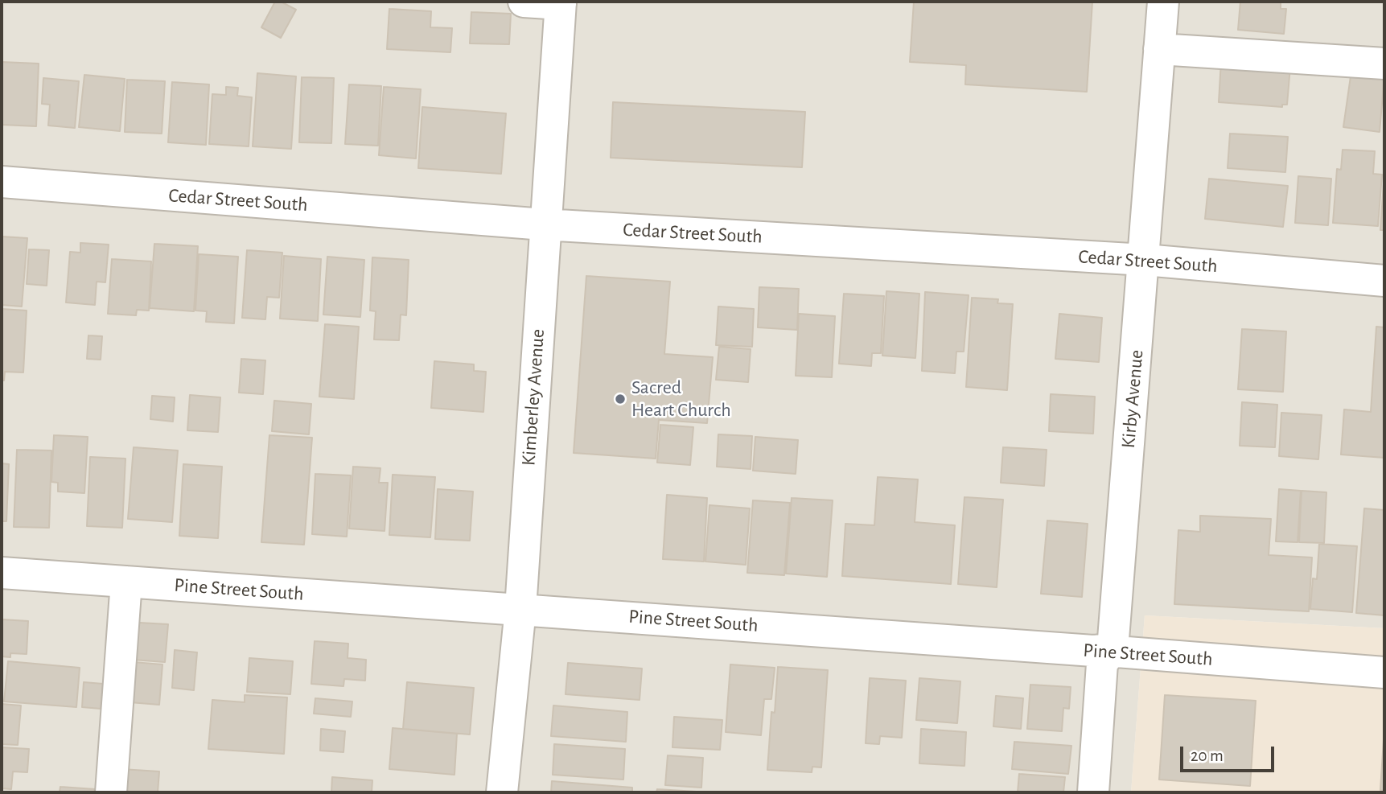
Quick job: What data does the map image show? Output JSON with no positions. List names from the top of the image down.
{
  "streets": {
    "street": [
      "Cedar Street South",
      "Kimberley Avenue",
      "Kirby Avenue",
      "Pine Street South"
    ]
  },
  "crossings": [
    ["Cedar Street South", "Kimberley Avenue"],
    ["Cedar Street South", "Kirby Avenue"],
    ["Kimberley Avenue", "Pine Street South"],
    ["Kirby Avenue", "Pine Street South"]
  ],
  "places": ["Sacred Heart Church"],
  "scale_bar": "20 m"
}
